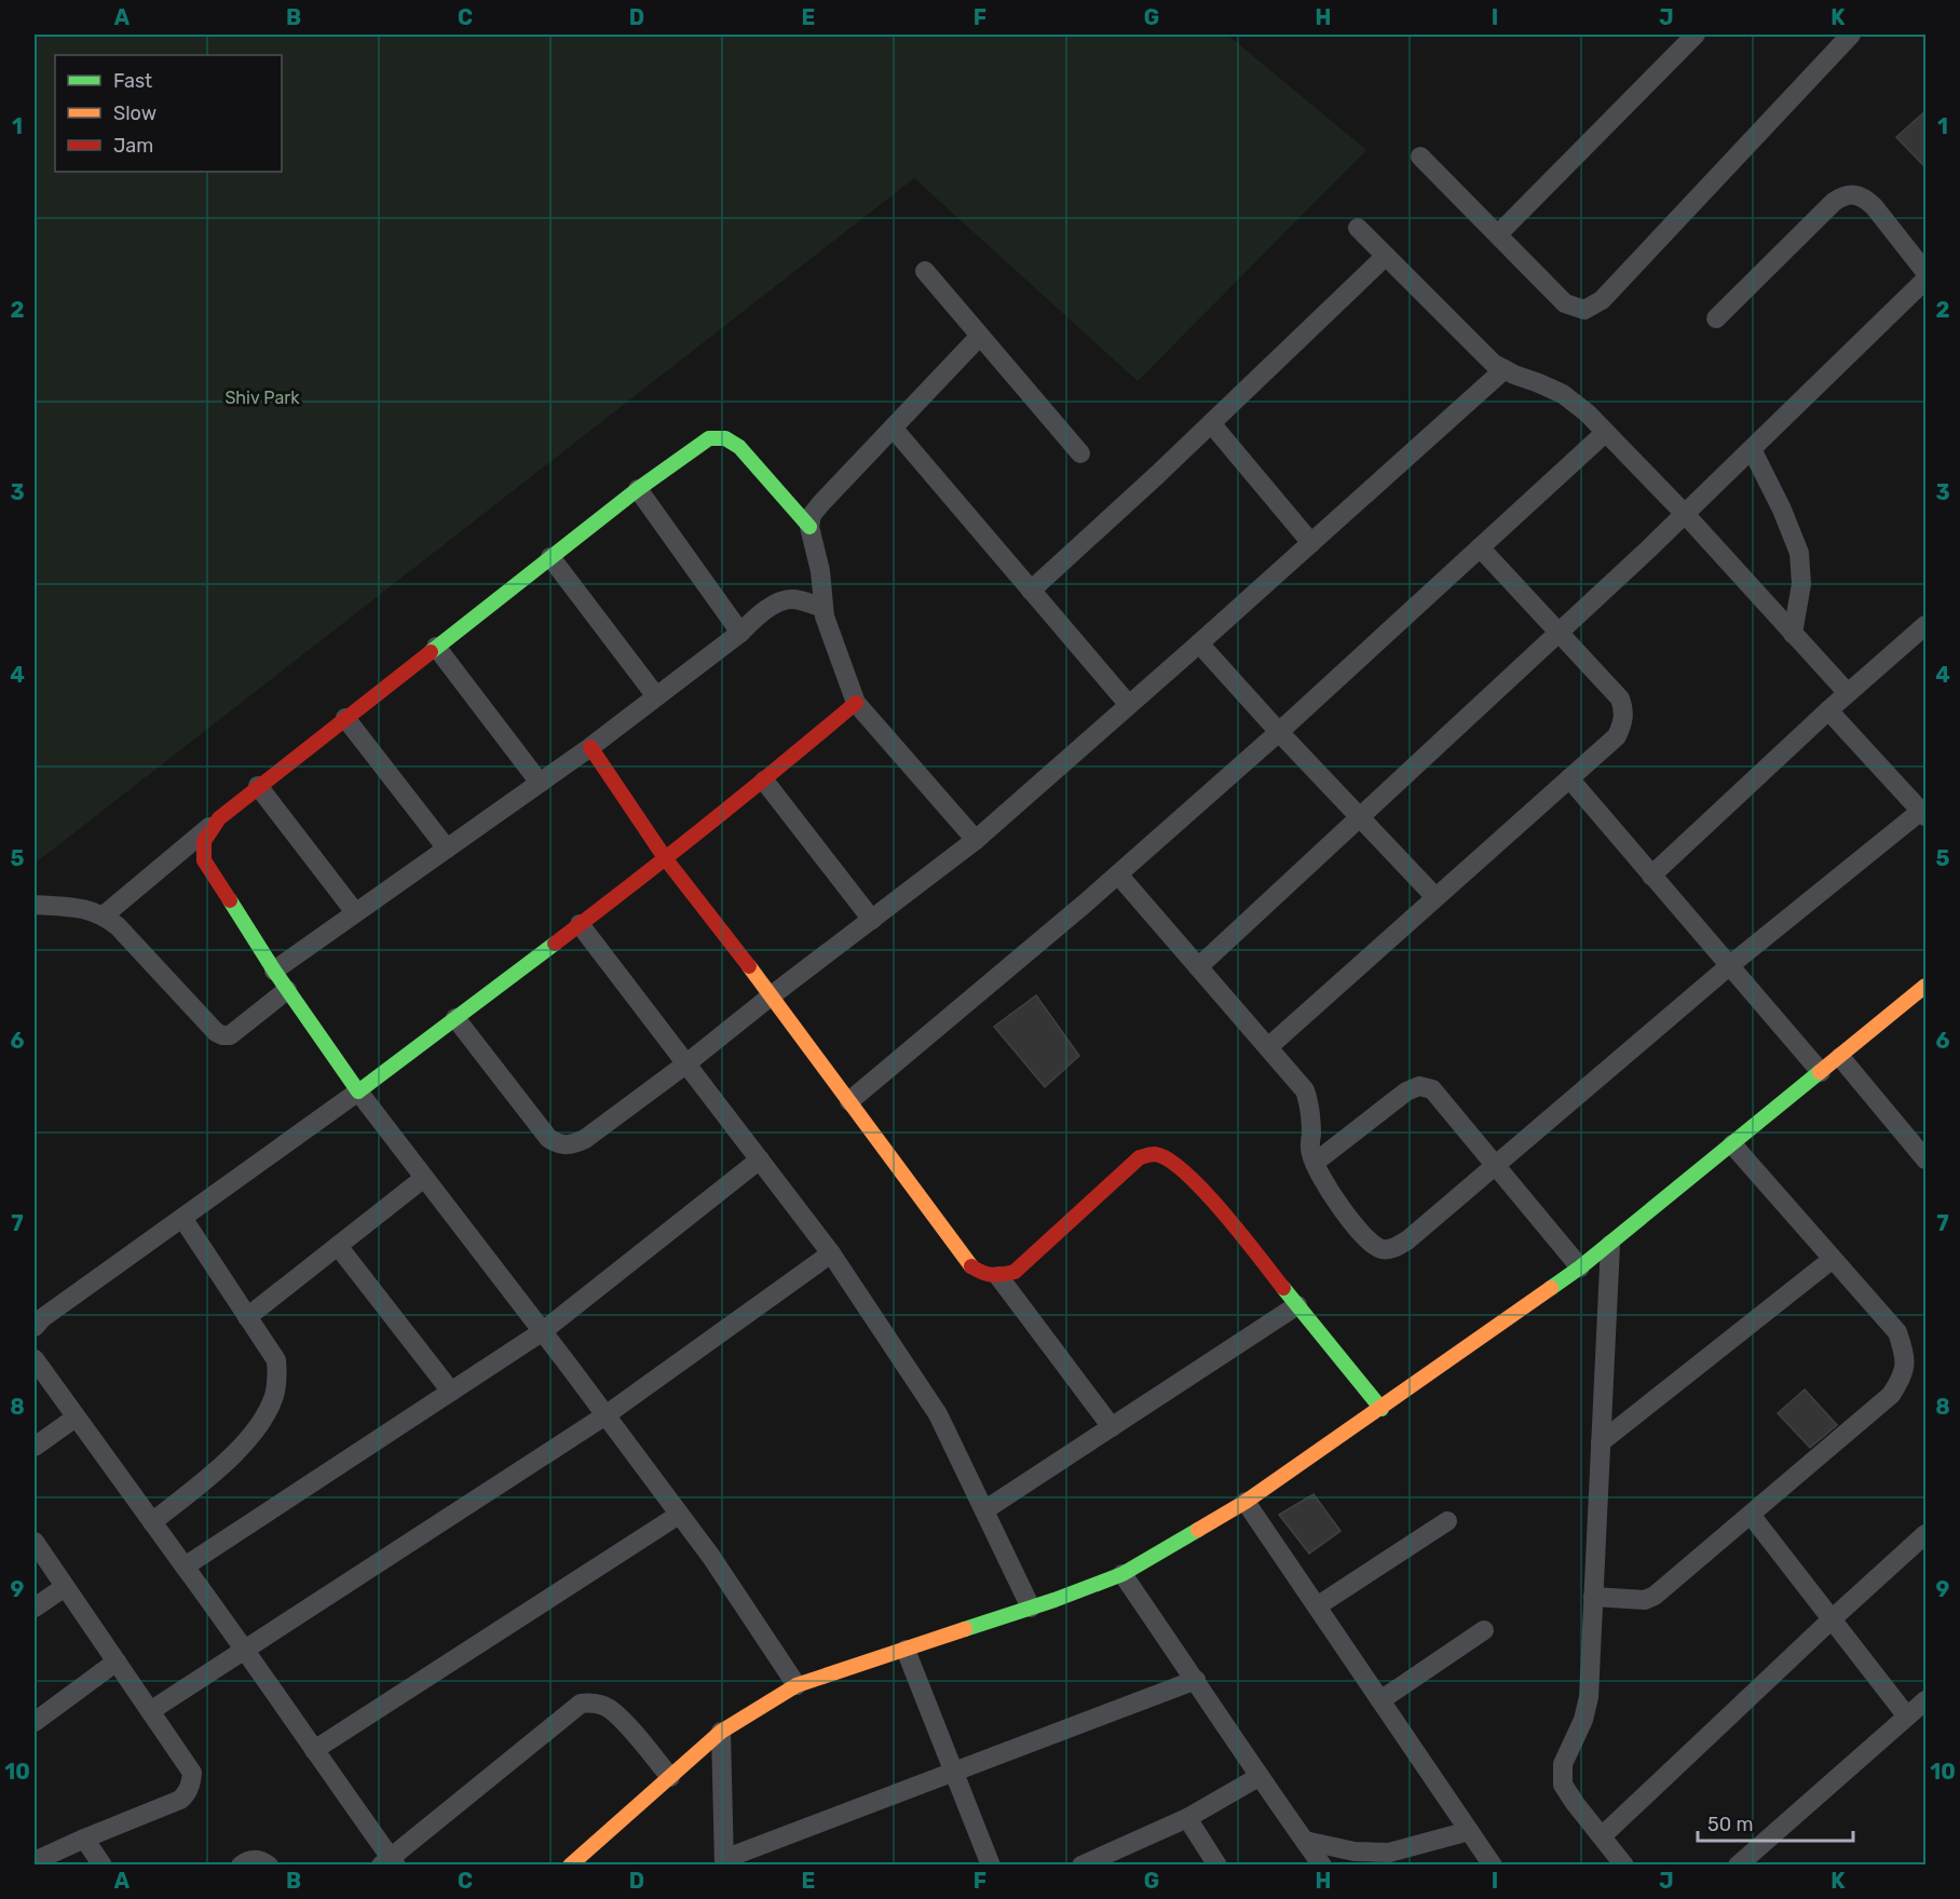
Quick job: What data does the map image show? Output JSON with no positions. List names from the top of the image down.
{
  "parks": ["Shiv Park"],
  "legend": ["Fast", "Slow", "Jam"],
  "scale_bar": "50 m",
  "grid": {
    "columns": [
      "A",
      "B",
      "C",
      "D",
      "E",
      "F",
      "G",
      "H",
      "I",
      "J",
      "K"
    ],
    "rows": [
      "1",
      "2",
      "3",
      "4",
      "5",
      "6",
      "7",
      "8",
      "9",
      "10"
    ]
  }
}
